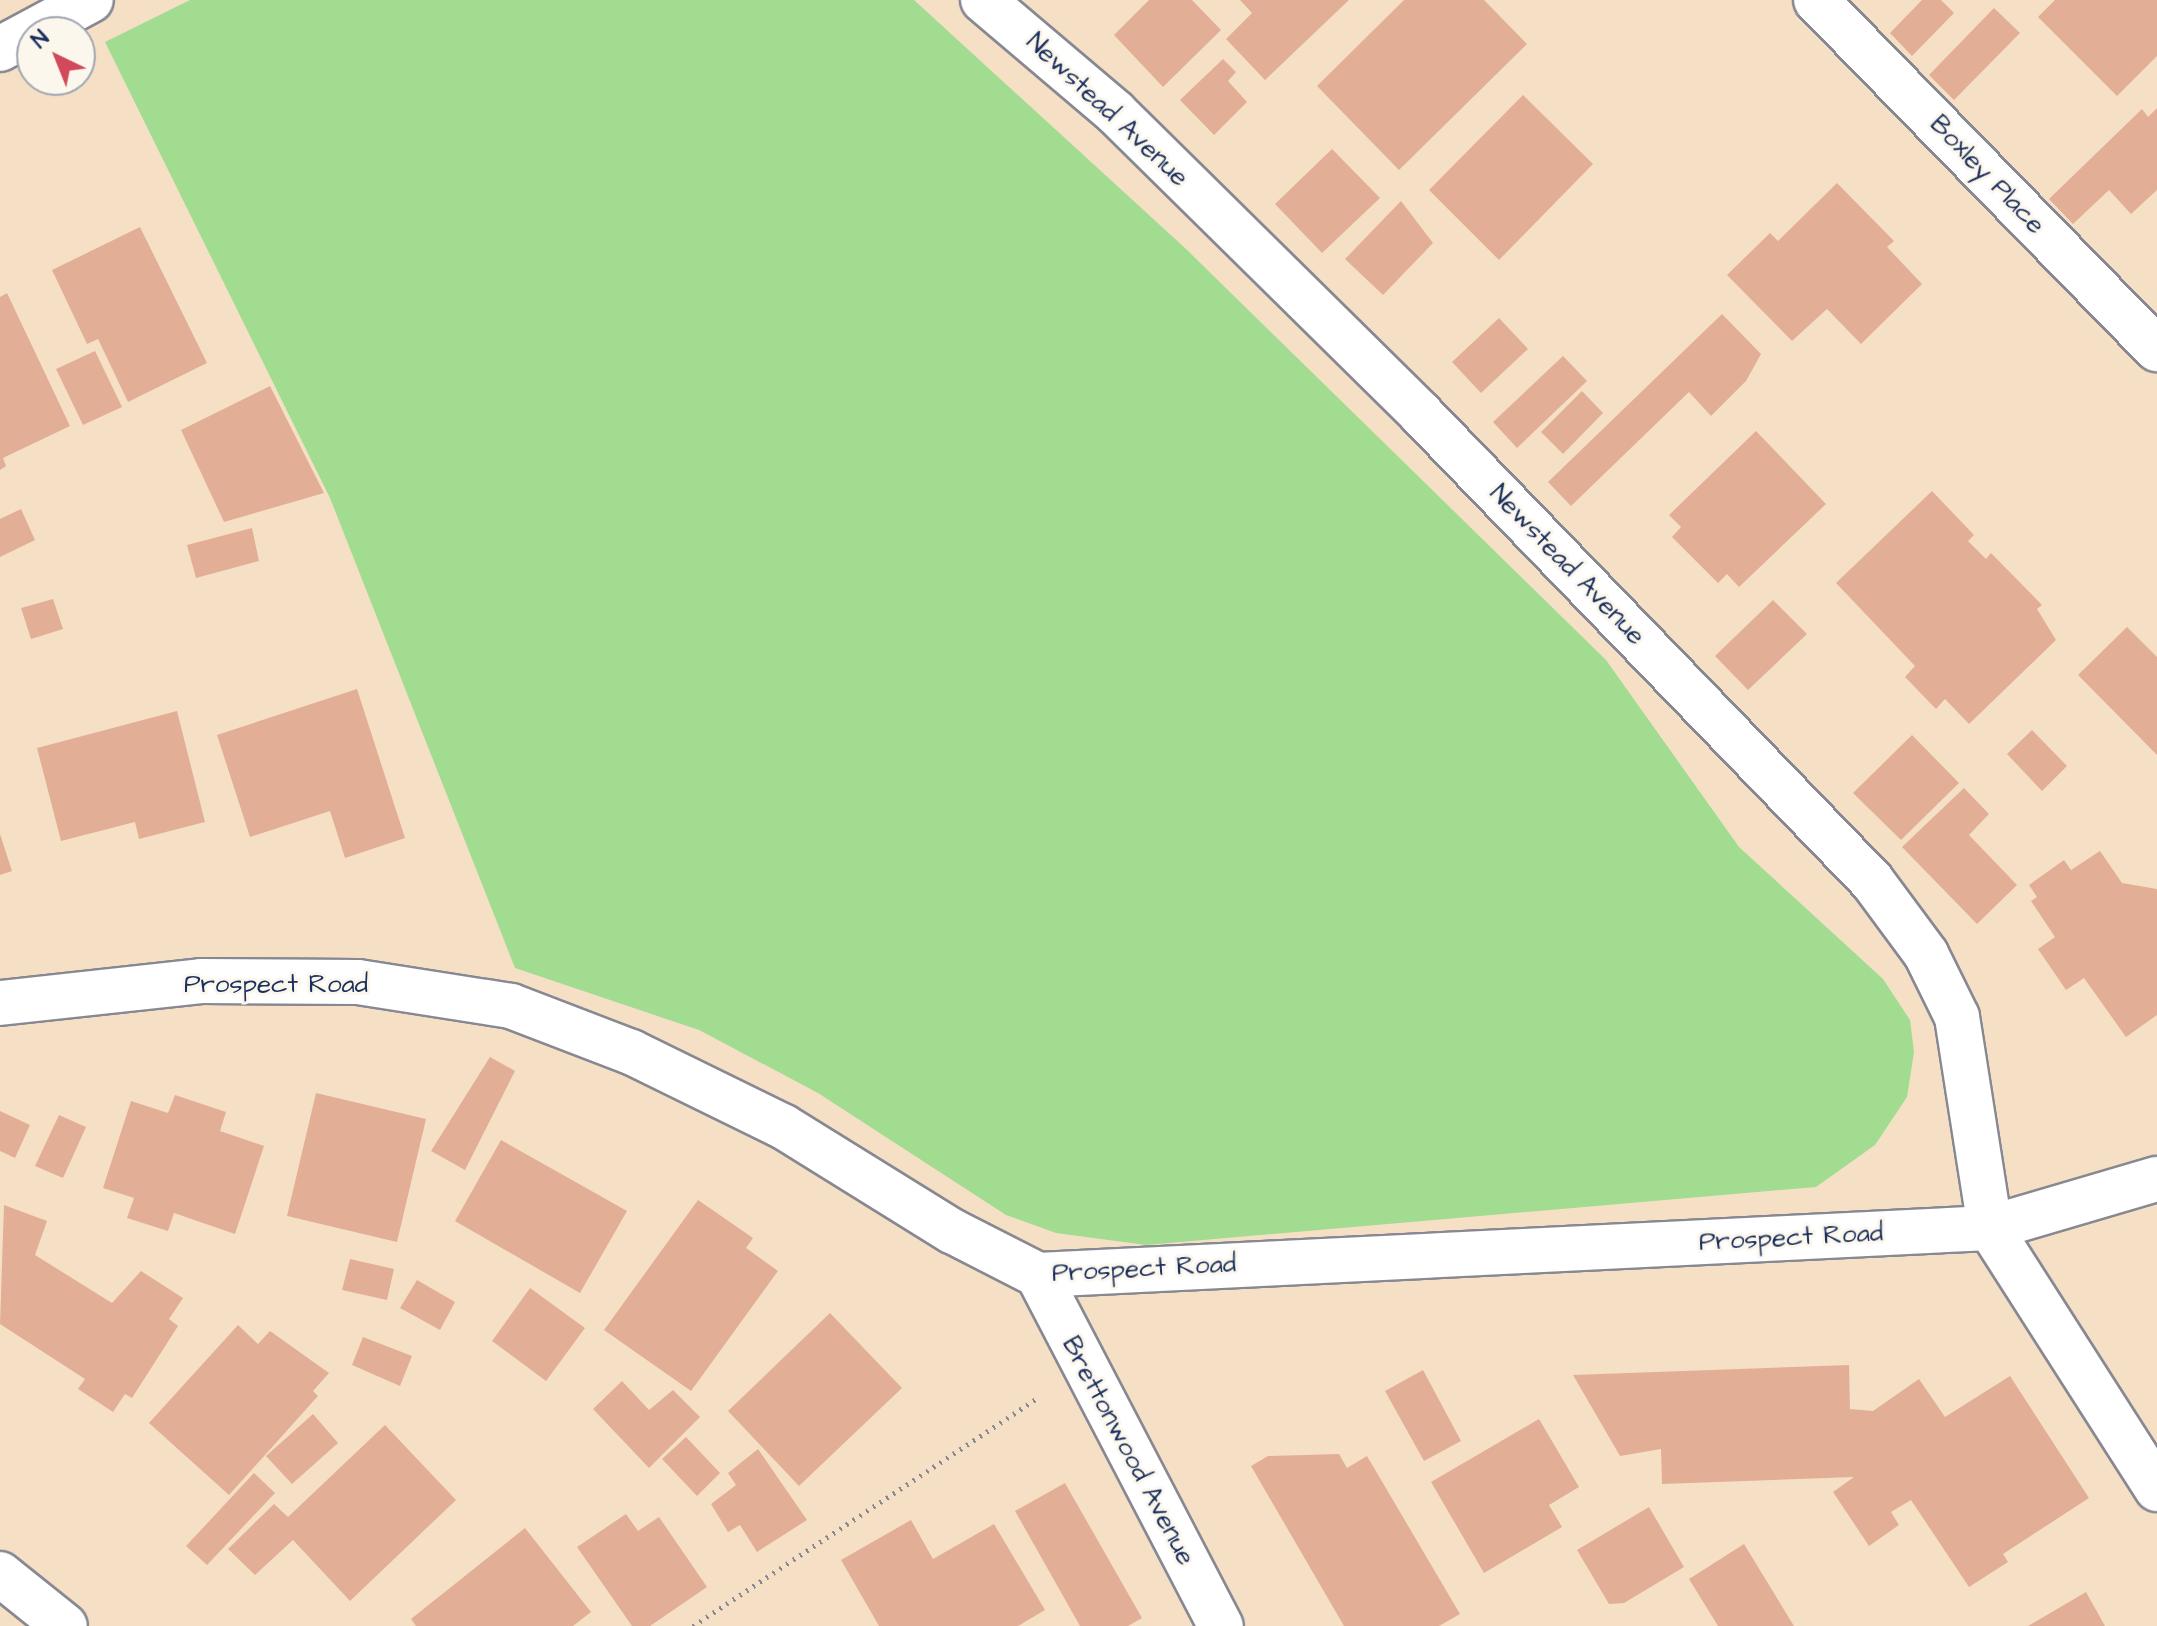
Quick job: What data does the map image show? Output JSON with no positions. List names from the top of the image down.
{
  "streets": {
    "street": [
      "Newstead Avenue",
      "Boxley Place",
      "Prospect Road",
      "Brettonwood Avenue"
    ]
  },
  "crossings": [
    ["Newstead Avenue", "Prospect Road"],
    ["Prospect Road", "Brettonwood Avenue"]
  ],
  "north": "top left"
}
